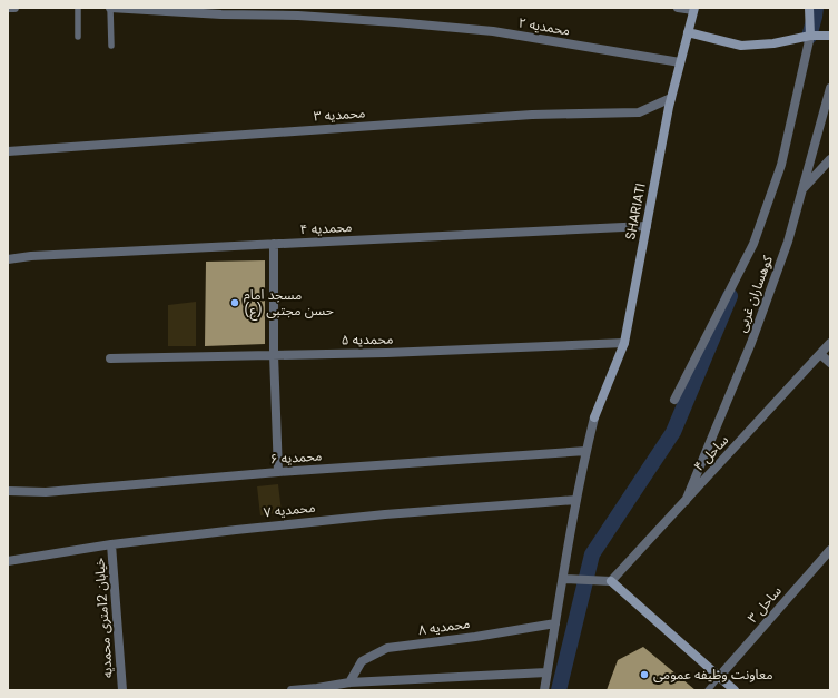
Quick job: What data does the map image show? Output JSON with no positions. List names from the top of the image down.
{
  "streets": {
    "street": [
      "محمدیه ۲",
      "محمدیه ۳",
      "SHARIATI",
      "محمدیه ۴",
      "کوهساران غربی",
      "محمدیه ۵",
      "ساحل ۴",
      "محمدیه ۶",
      "محمدیه ۷",
      "ساحل ۳",
      "خیابان 12متری محمدیه",
      "محمدیه ۸"
    ]
  },
  "crossings": [
    ["محمدیه ۲", "SHARIATI"],
    ["محمدیه ۳", "SHARIATI"],
    ["SHARIATI", "محمدیه ۴"],
    ["SHARIATI", "محمدیه ۵"],
    ["SHARIATI", "محمدیه ۶"],
    ["کوهساران غربی", "ساحل ۴"],
    ["محمدیه ۷", "خیابان 12متری محمدیه"]
  ],
  "places": ["مسجد امام حسن مجتبی (ع)", "معاونت وظیفه عمومی"]
}
